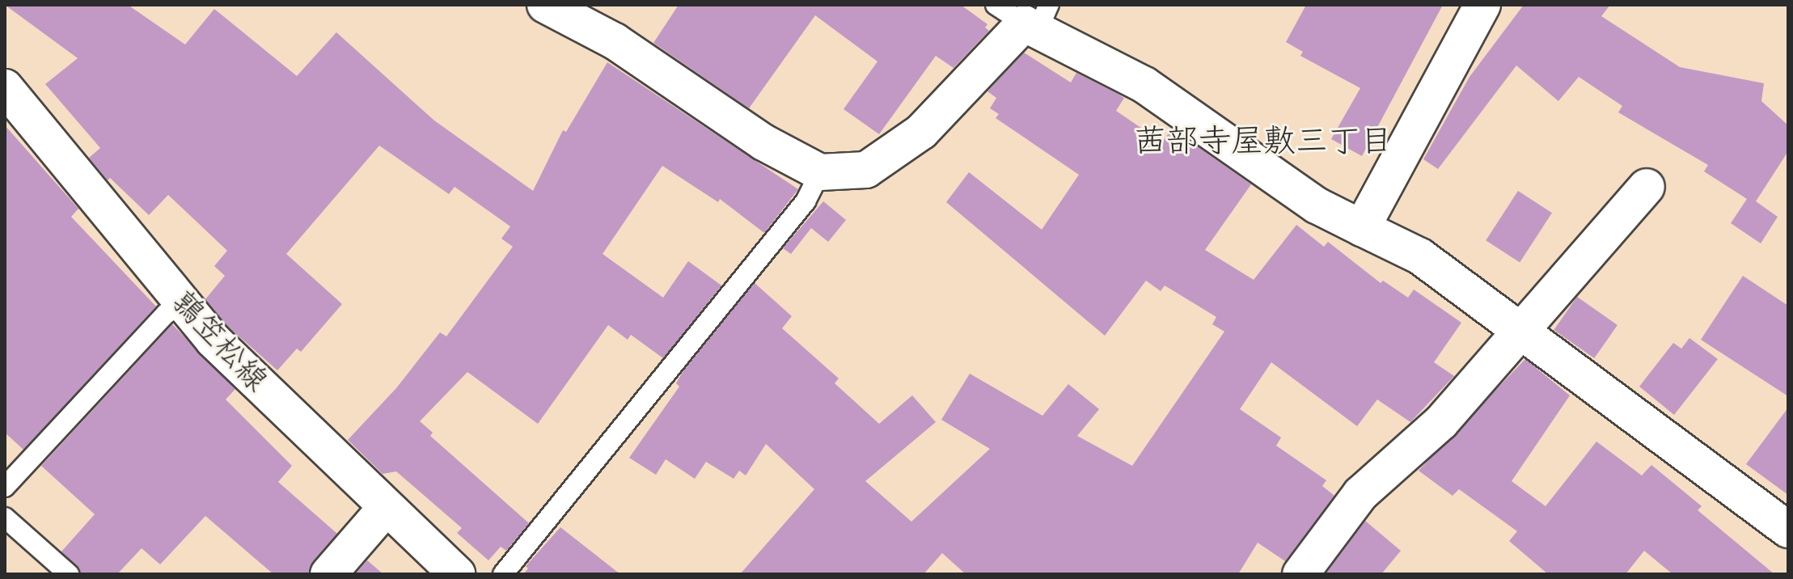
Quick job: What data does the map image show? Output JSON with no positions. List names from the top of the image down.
{
  "streets": {
    "street": ["鶉笠松線"]
  },
  "districts": ["茜部寺屋敷三丁目"]
}
